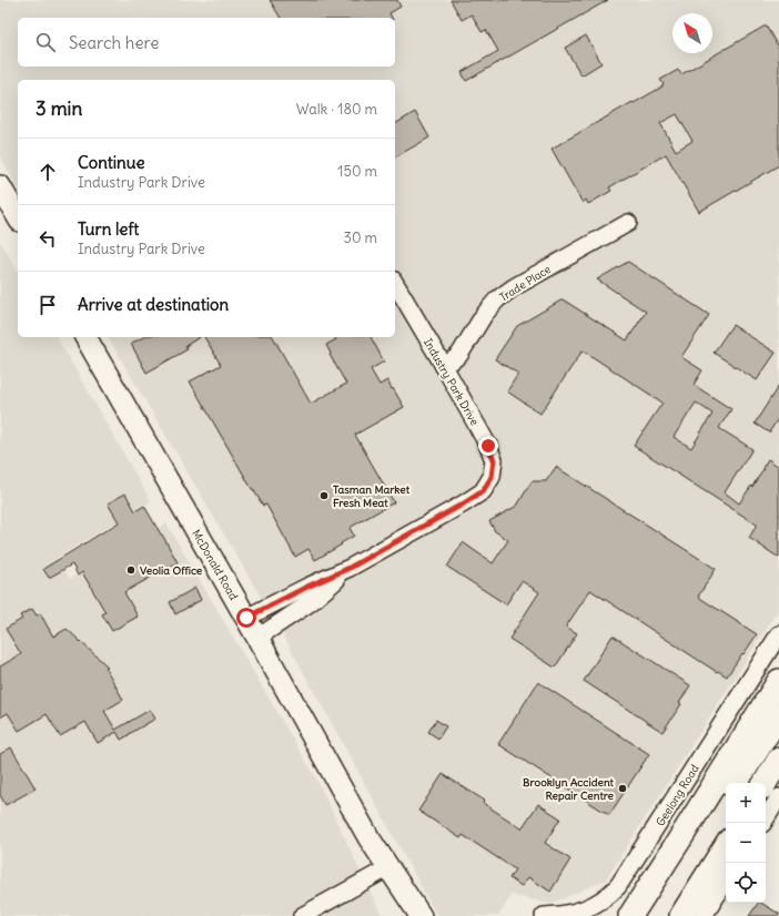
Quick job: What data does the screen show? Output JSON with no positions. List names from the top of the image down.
{
  "streets": {
    "main road": ["McDonald Road"],
    "street": ["Trade Place", "Industry Park Drive", "Geelong Road"]
  },
  "crossings": [
    ["Trade Place", "Industry Park Drive"],
    ["Industry Park Drive", "McDonald Road"]
  ],
  "places": ["Tasman Market Fresh Meat", "Veolia Office", "Brooklyn Accident Repair Centre"],
  "north": "top left",
  "page": {
    "search": "Search here",
    "heading": ["3 min", "Walk · 180 m"],
    "list": [
      ["Continue", "Industry Park Drive", "150 m"],
      ["Turn left", "Industry Park Drive", "30 m"],
      "Arrive at destination"
    ],
    "map_buttons": ["+", "−"]
  }
}
